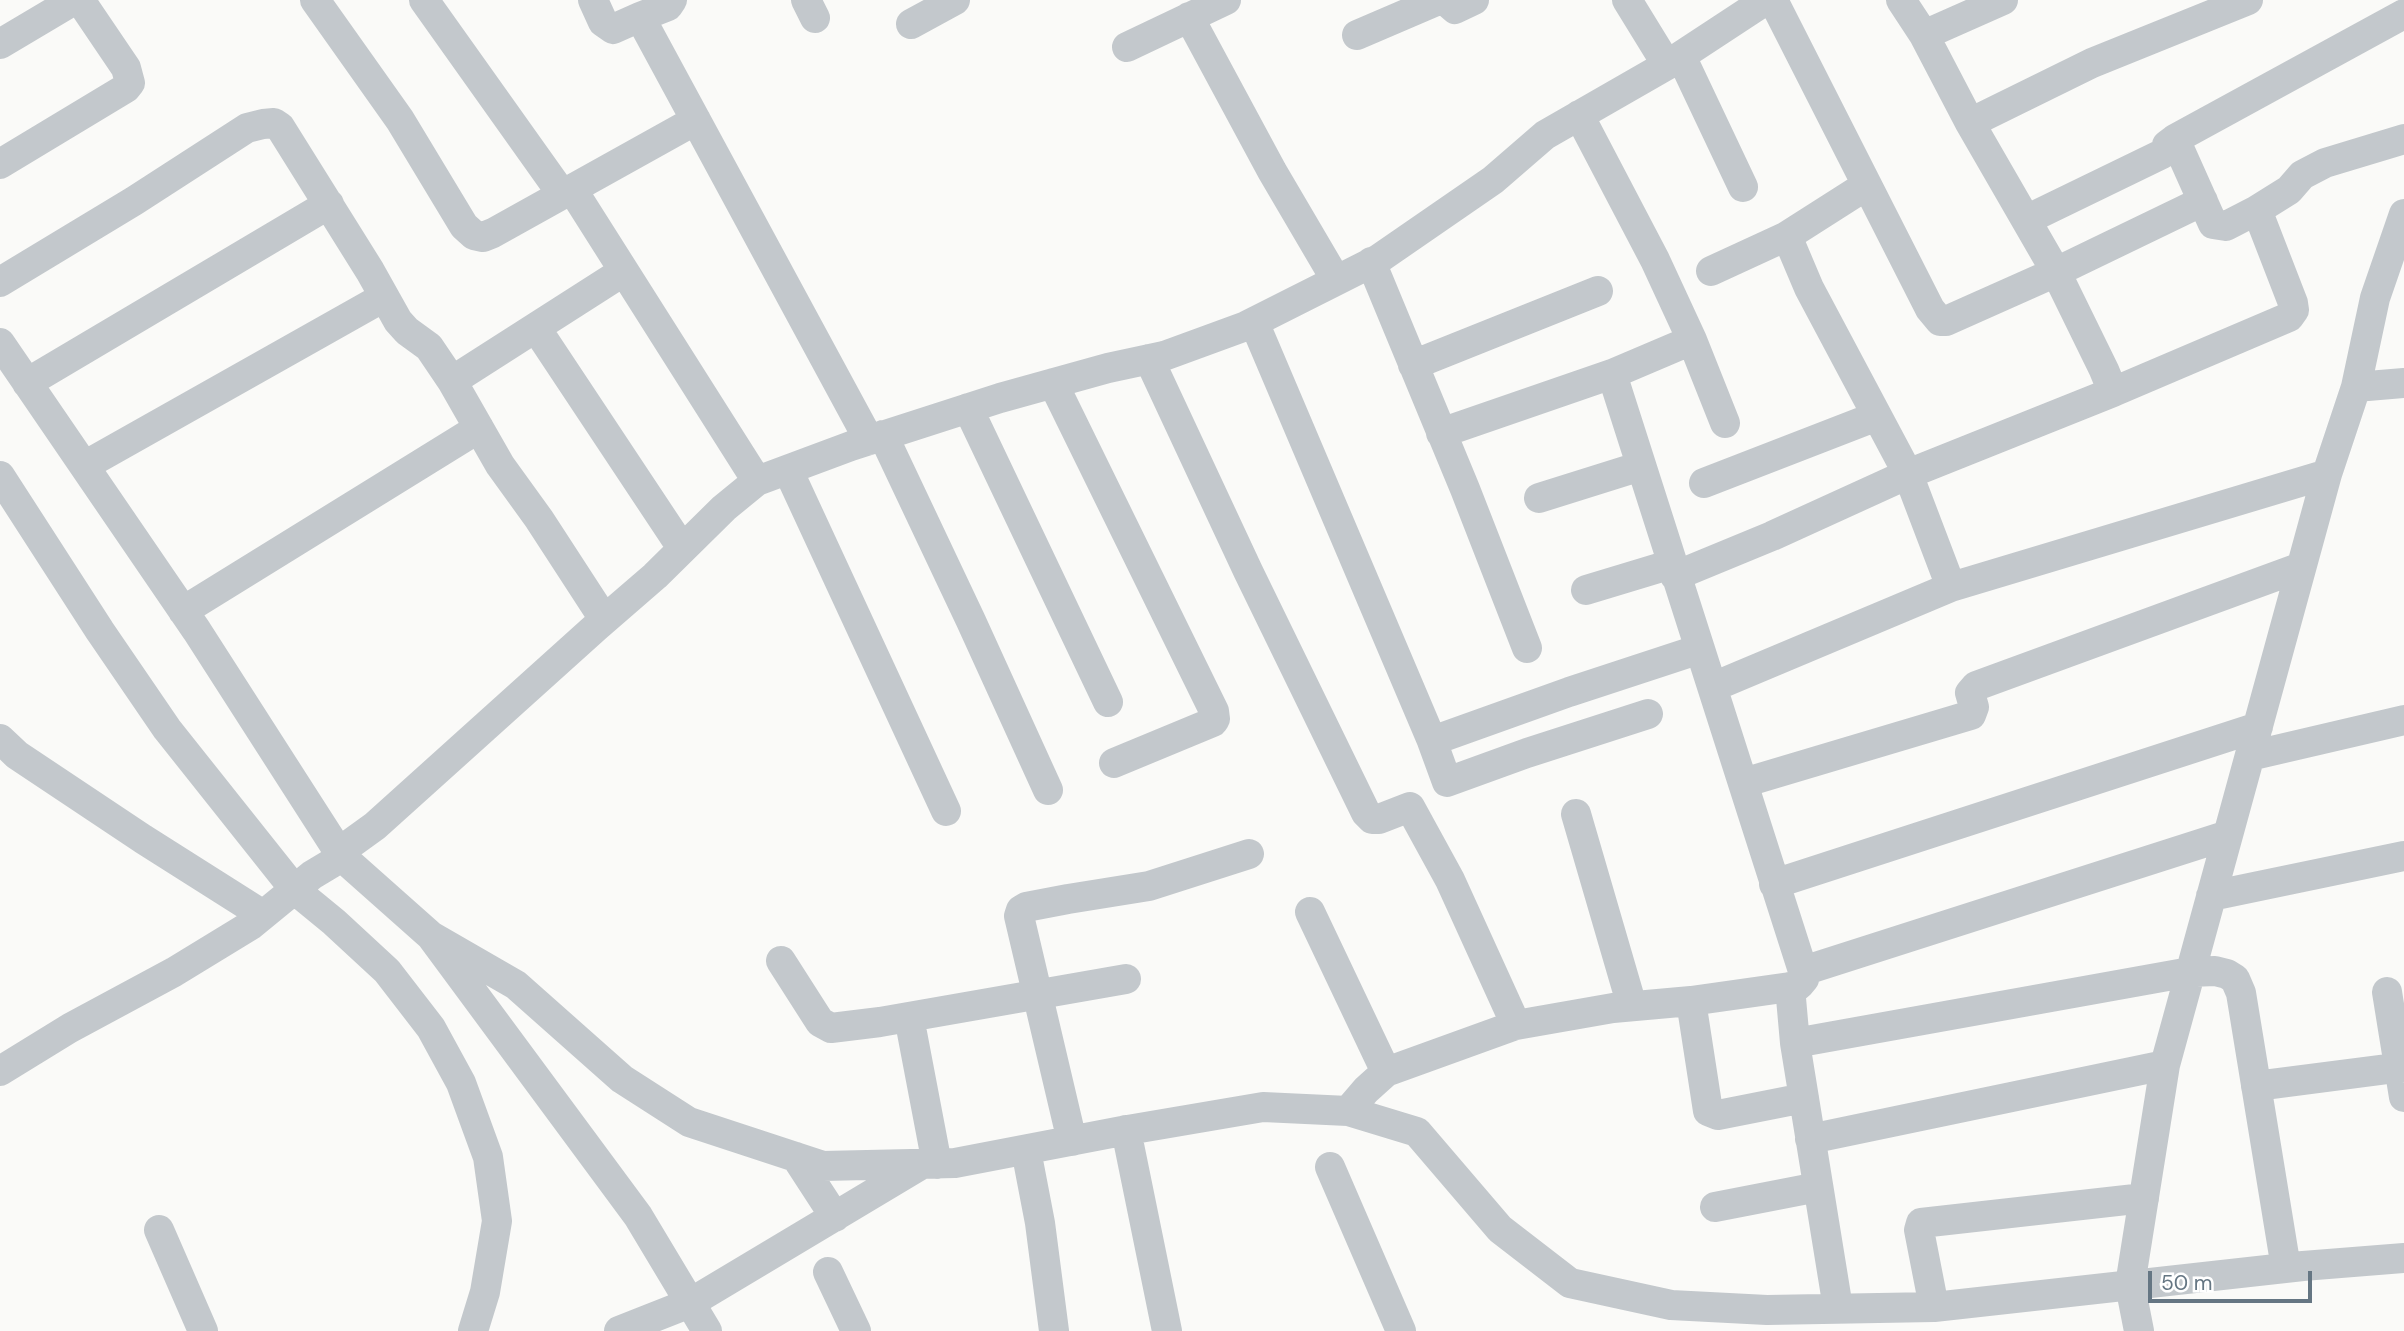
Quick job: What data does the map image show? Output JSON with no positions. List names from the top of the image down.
{
  "scale_bar": "50 m"
}
